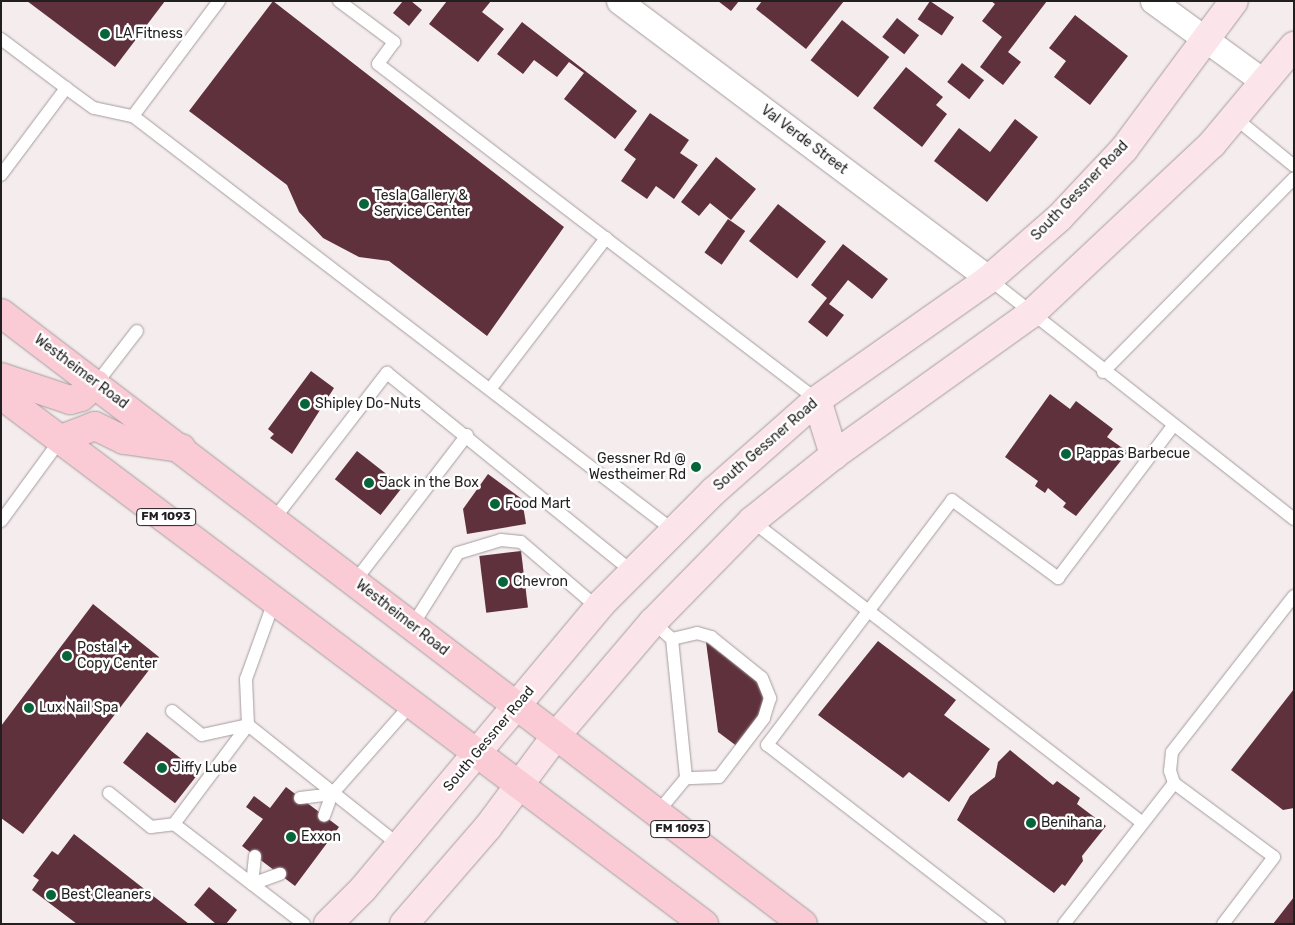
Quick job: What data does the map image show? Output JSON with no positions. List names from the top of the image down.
{
  "streets": {
    "main road": ["South Gessner Road", "Westheimer Road", "FM 1093"],
    "street": ["Val Verde Street"]
  },
  "crossings": [
    ["Val Verde Street", "South Gessner Road"],
    ["South Gessner Road", "Westheimer Road"],
    ["South Gessner Road", "FM 1093"]
  ],
  "places": [
    "LA Fitness",
    "Tesla Gallery & Service Center",
    "Shipley Do-Nuts",
    "Pappas Barbecue",
    "Gessner Rd @ Westheimer Rd",
    "Jack in the Box",
    "Food Mart",
    "Chevron",
    "Postal + Copy Center",
    "Lux Nail Spa",
    "Jiffy Lube",
    "Benihana",
    "Exxon",
    "Best Cleaners"
  ]
}
